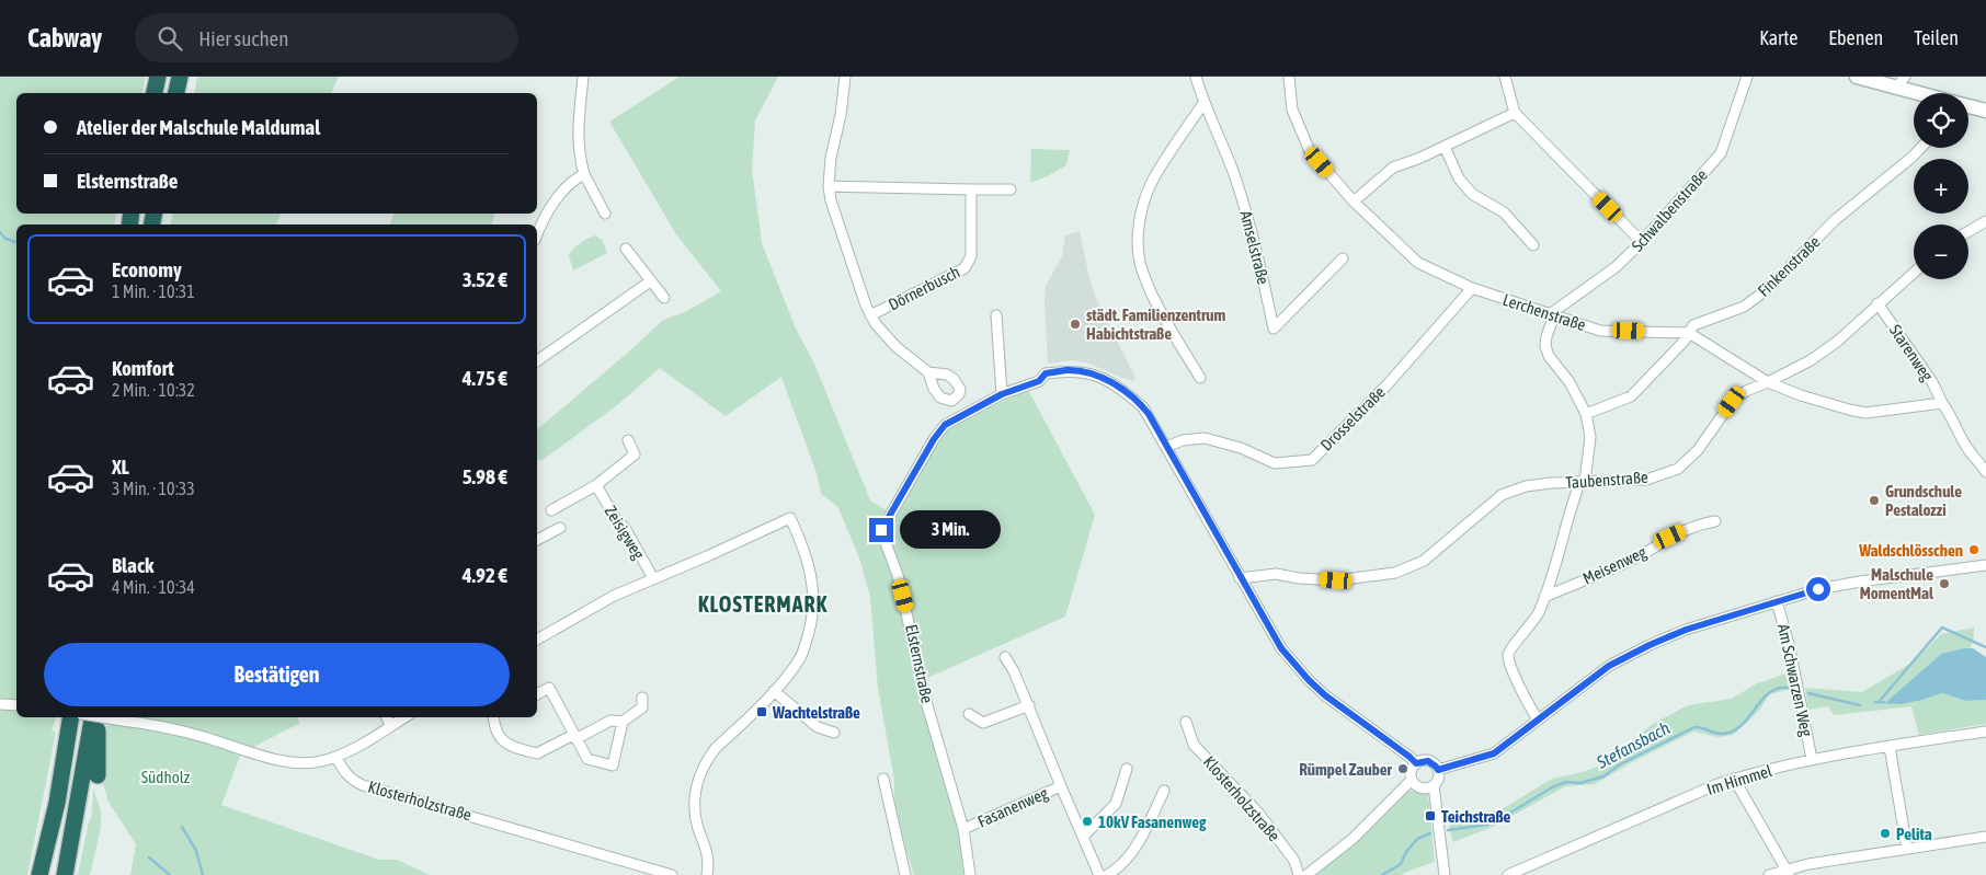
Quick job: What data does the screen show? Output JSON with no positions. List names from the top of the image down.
{
  "streets": {
    "street": [
      "Schwalbenstraße",
      "Amselstraße",
      "Finkenstraße",
      "Dörnerbusch",
      "Lerchenstraße",
      "Starenweg",
      "Drosselstraße",
      "Taubenstraße",
      "Zeisigweg",
      "Meisenweg",
      "Elsternstraße",
      "Am Schwarzen Weg",
      "Im Himmel",
      "Klosterholzstraße",
      "Fasanenweg"
    ]
  },
  "crossings": [
    ["Schwalbenstraße", "Lerchenstraße"],
    ["Finkenstraße", "Lerchenstraße"],
    ["Lerchenstraße", "Drosselstraße"],
    ["Starenweg", "Taubenstraße"],
    ["Drosselstraße", "Elsternstraße"],
    ["Taubenstraße", "Elsternstraße"],
    ["Elsternstraße", "Fasanenweg"],
    ["Am Schwarzen Weg", "Im Himmel"]
  ],
  "districts": ["KLOSTERMARK"],
  "water": ["Stefansbach"],
  "parks": ["Südholz"],
  "places": {
    "other": [
      "städt. Familienzentrum Habichtstraße",
      "Grundschule Pestalozzi",
      "Waldschlösschen",
      "Malschule MomentMal",
      "Rümpel Zauber",
      "10kV Fasanenweg",
      "Pelita"
    ],
    "transit": ["Wachtelstraße", "Teichstraße"]
  },
  "page": {
    "header": "Cabway",
    "search": "Hier suchen",
    "nav": ["Karte", "Ebenen", "Teilen"],
    "map_buttons": ["+", "−"],
    "banner": ["Atelier der Malschule Maldumal", "Elsternstraße"],
    "list": [
      {
        "name": "Economy",
        "note": "1 Min. · 10:31",
        "value": "3.52 €"
      },
      {
        "name": "Komfort",
        "note": "2 Min. · 10:32",
        "value": "4.75 €"
      },
      {
        "name": "XL",
        "note": "3 Min. · 10:33",
        "value": "5.98 €"
      },
      {
        "name": "Black",
        "note": "4 Min. · 10:34",
        "value": "4.92 €"
      }
    ],
    "bubble": "3 Min.",
    "buttons": "Bestätigen"
  }
}
